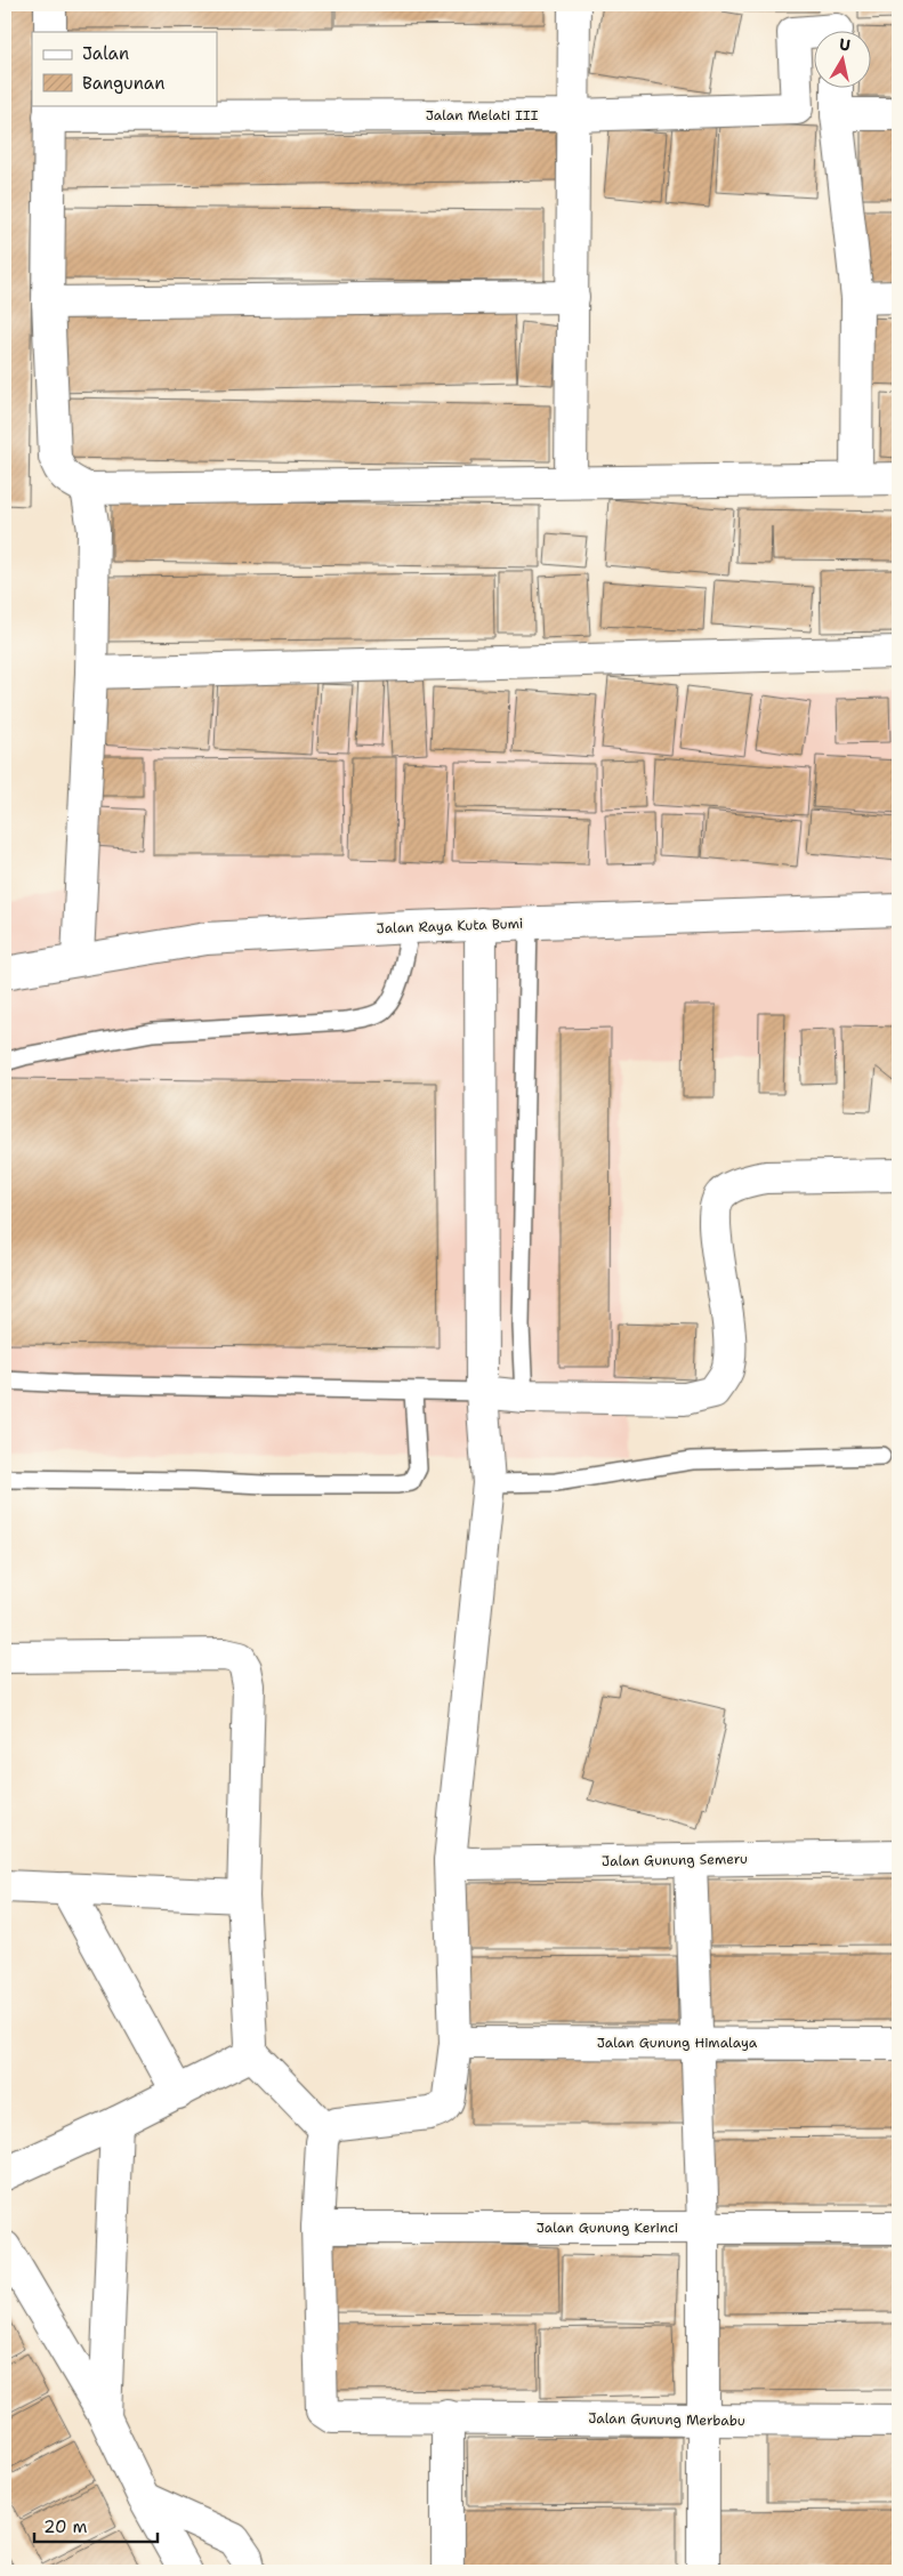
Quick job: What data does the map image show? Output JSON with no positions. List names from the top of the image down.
{
  "streets": {
    "street": [
      "Jalan Melati III",
      "Jalan Raya Kuta Bumi",
      "Jalan Gunung Semeru",
      "Jalan Gunung Himalaya",
      "Jalan Gunung Kerinci",
      "Jalan Gunung Merbabu"
    ]
  },
  "crossings": [
    ["Jalan Gunung Kerinci", "Jalan Gunung Merbabu"]
  ],
  "legend": ["Jalan", "Bangunan"],
  "scale_bar": "20 m",
  "north": "top"
}
